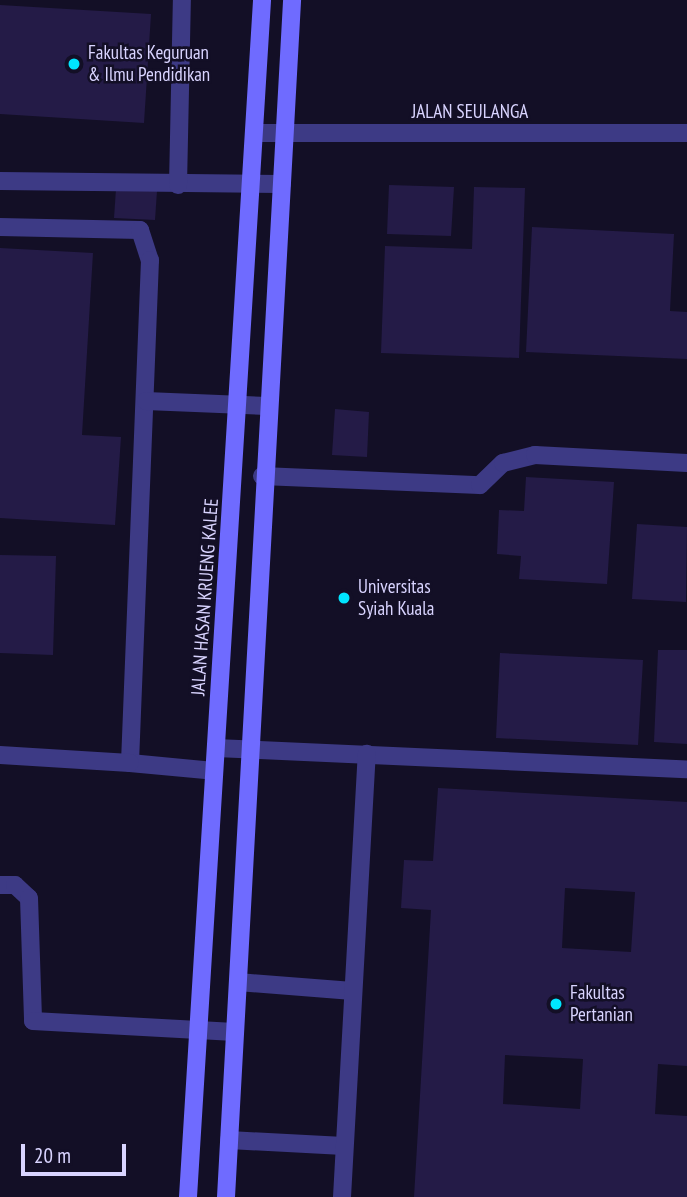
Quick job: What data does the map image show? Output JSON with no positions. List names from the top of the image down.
{
  "streets": {
    "street": ["JALAN SEULANGA", "JALAN HASAN KRUENG KALEE"]
  },
  "crossings": [
    ["JALAN SEULANGA", "JALAN HASAN KRUENG KALEE"]
  ],
  "places": ["Fakultas Keguruan & Ilmu Pendidikan", "Universitas Syiah Kuala", "Fakultas Pertanian"],
  "scale_bar": "20 m"
}
